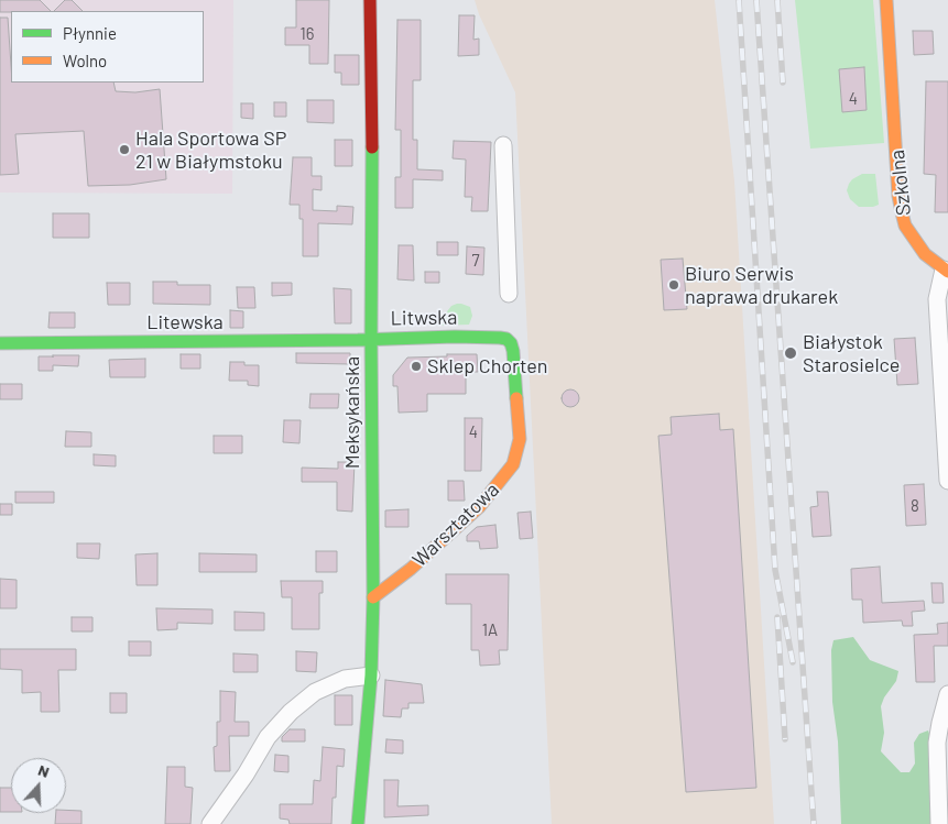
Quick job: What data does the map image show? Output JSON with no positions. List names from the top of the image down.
{
  "streets": {
    "street": [
      "Szkolna",
      "Litwska",
      "Litewska",
      "Meksykańska",
      "Warsztatowa"
    ]
  },
  "crossings": [
    ["Litwska", "Litewska"],
    ["Litwska", "Meksykańska"],
    ["Litwska", "Warsztatowa"],
    ["Litewska", "Meksykańska"],
    ["Meksykańska", "Warsztatowa"]
  ],
  "places": [
    "Hala Sportowa SP 21 w Białymstoku",
    "Biuro Serwis naprawa drukarek",
    "Białystok Starosielce",
    "Sklep Chorten"
  ],
  "house_numbers": [
    "16",
    "4",
    "7",
    "4",
    "8",
    "1A"
  ],
  "legend": ["Płynnie", "Wolno"],
  "north": "top"
}
